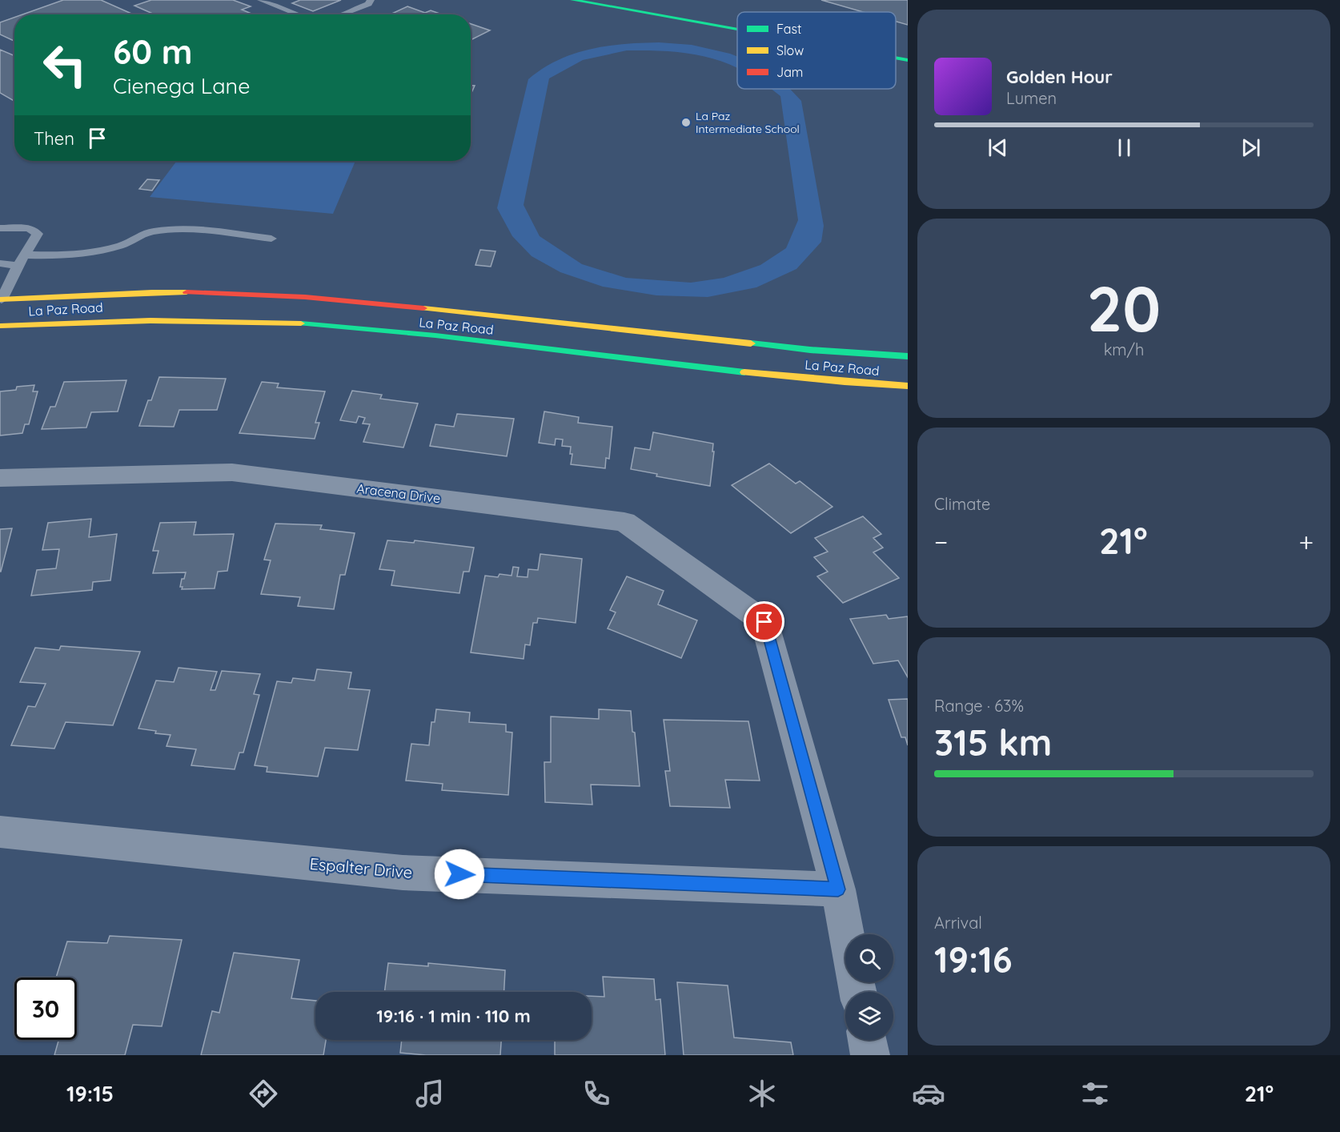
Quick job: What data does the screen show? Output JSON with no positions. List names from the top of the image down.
{
  "streets": {
    "main road": ["La Paz Road"],
    "street": ["Aracena Drive", "Espalter Drive"]
  },
  "crossings": [
    ["Aracena Drive", "Espalter Drive"]
  ],
  "places": ["La Paz Intermediate School"],
  "legend": ["Fast", "Slow", "Jam"],
  "page": {
    "turn": ["60 m", "Cienega Lane"],
    "song": ["Golden Hour", "Lumen"],
    "then": "Then",
    "tile": [
      ["20", "km/h"],
      "Climate",
      ["Range · 63%", "315 km"],
      ["Arrival", "19:16"]
    ],
    "heat": ["−", "21°", "+"],
    "limit": "30",
    "trip": "19:16 · 1 min · 110 m",
    "tabs": ["19:15", "21°"]
  }
}
